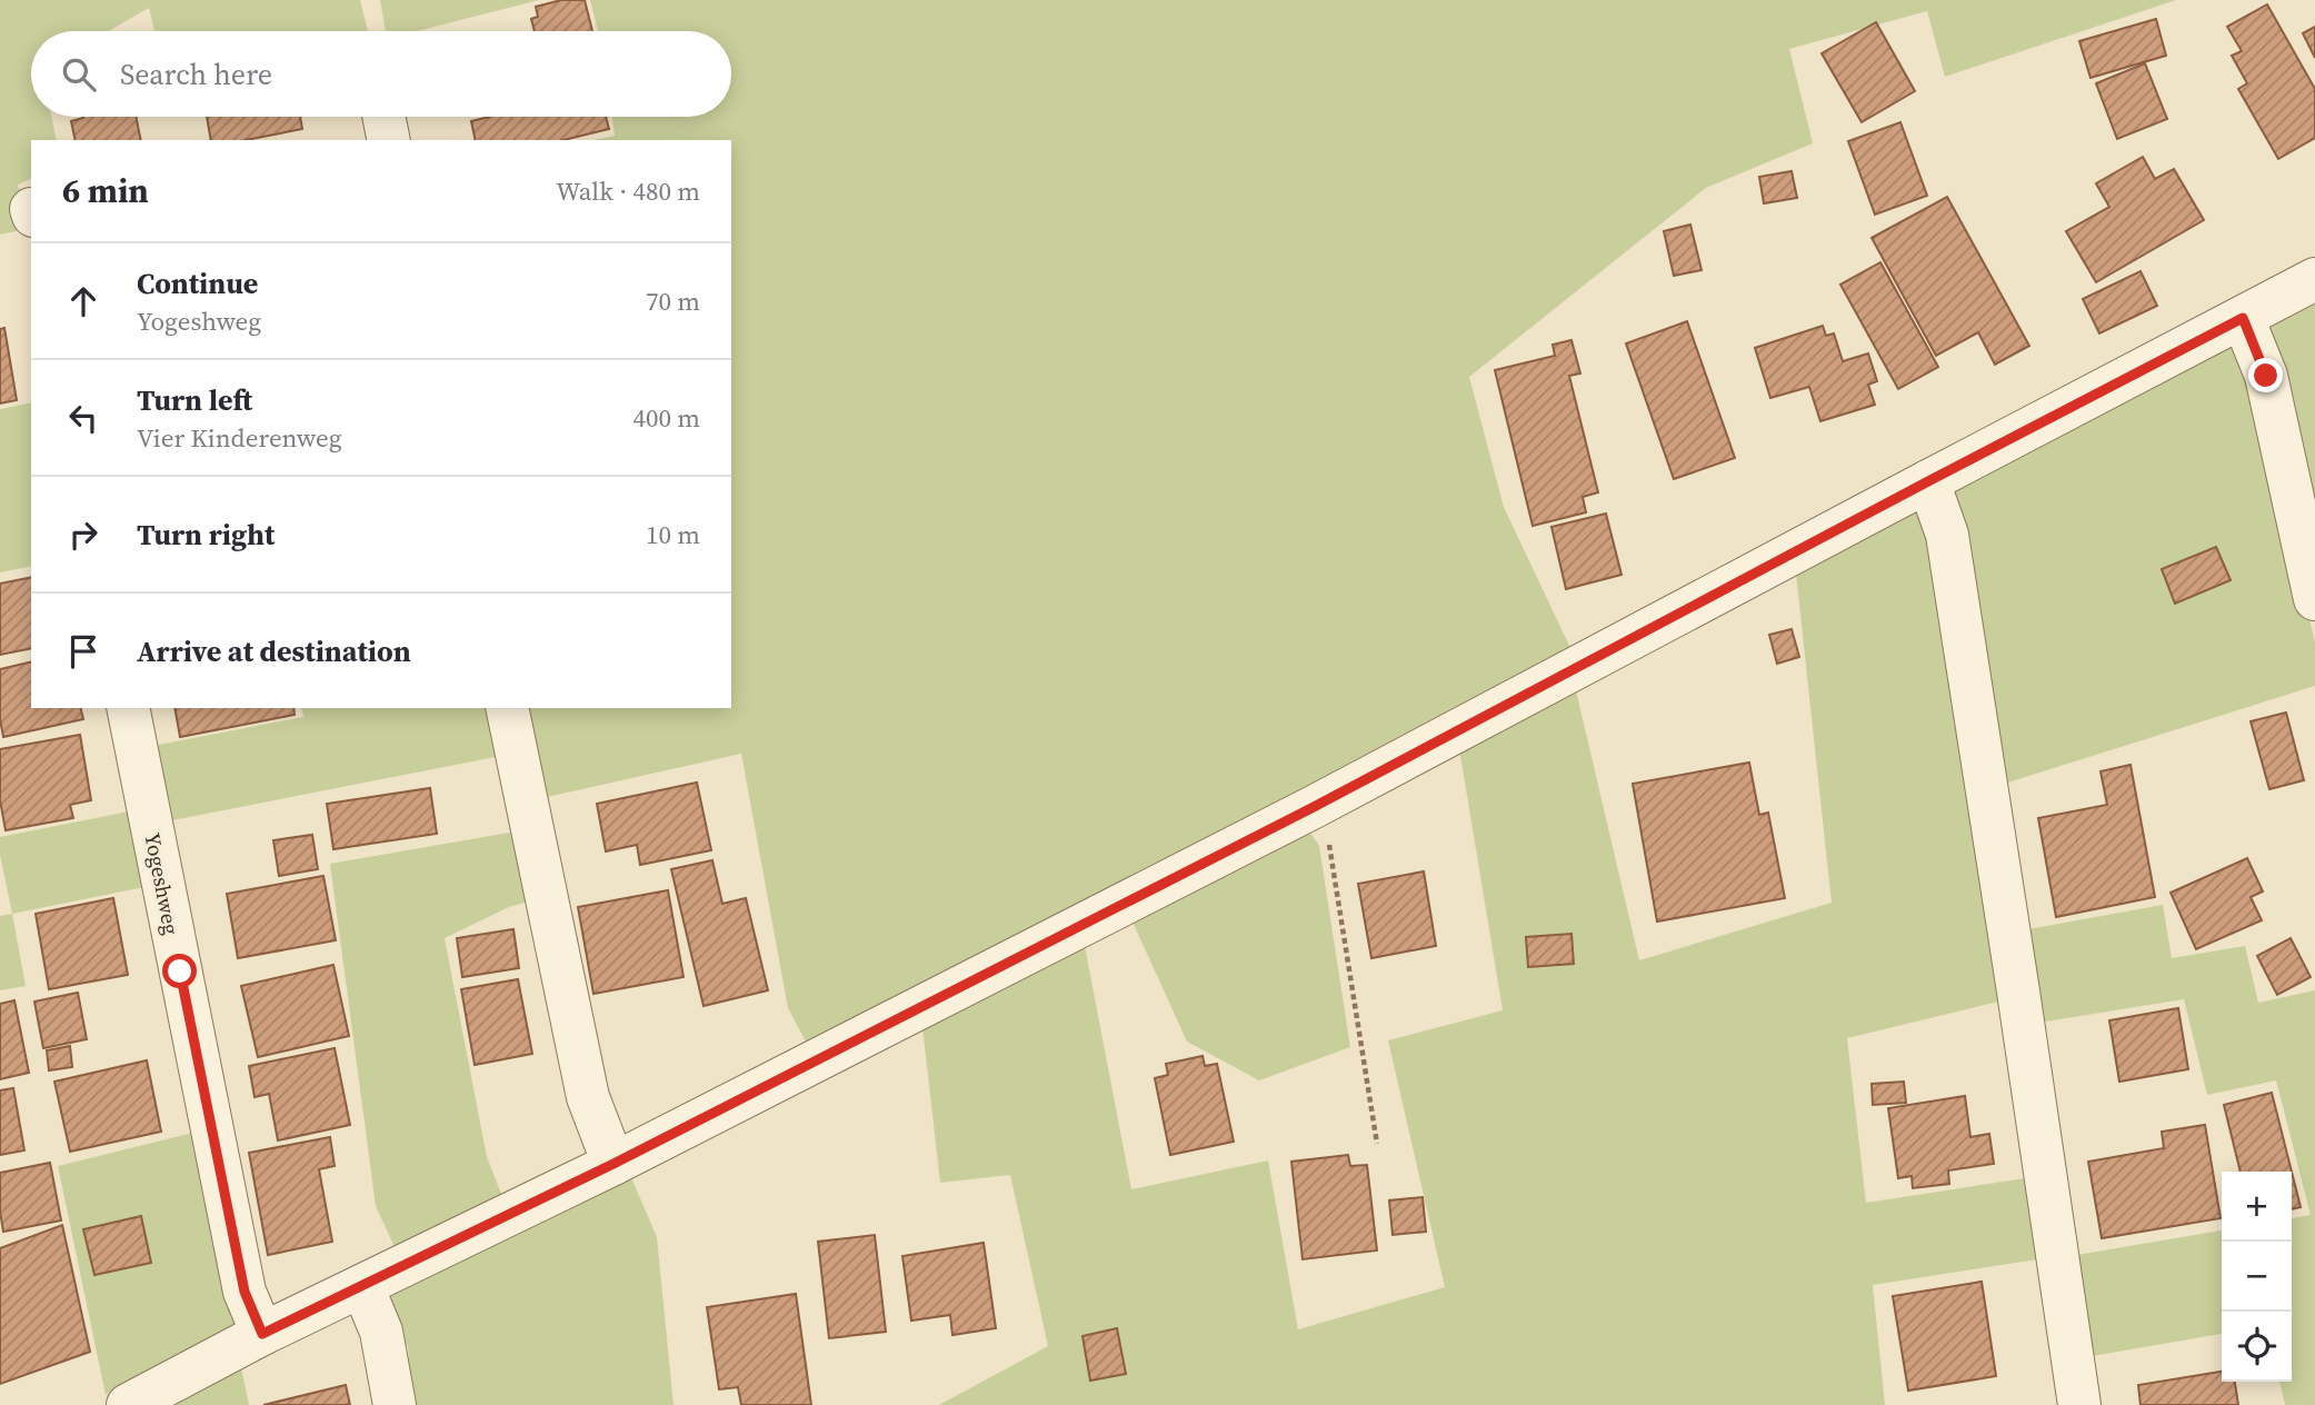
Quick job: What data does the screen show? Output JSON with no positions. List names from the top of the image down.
{
  "streets": {
    "street": ["Yogeshweg"]
  },
  "page": {
    "search": "Search here",
    "heading": ["6 min", "Walk · 480 m"],
    "list": [
      ["Continue", "Yogeshweg", "70 m"],
      ["Turn left", "Vier Kinderenweg", "400 m"],
      ["Turn right", "10 m"],
      "Arrive at destination"
    ],
    "map_buttons": ["+", "−"]
  }
}
